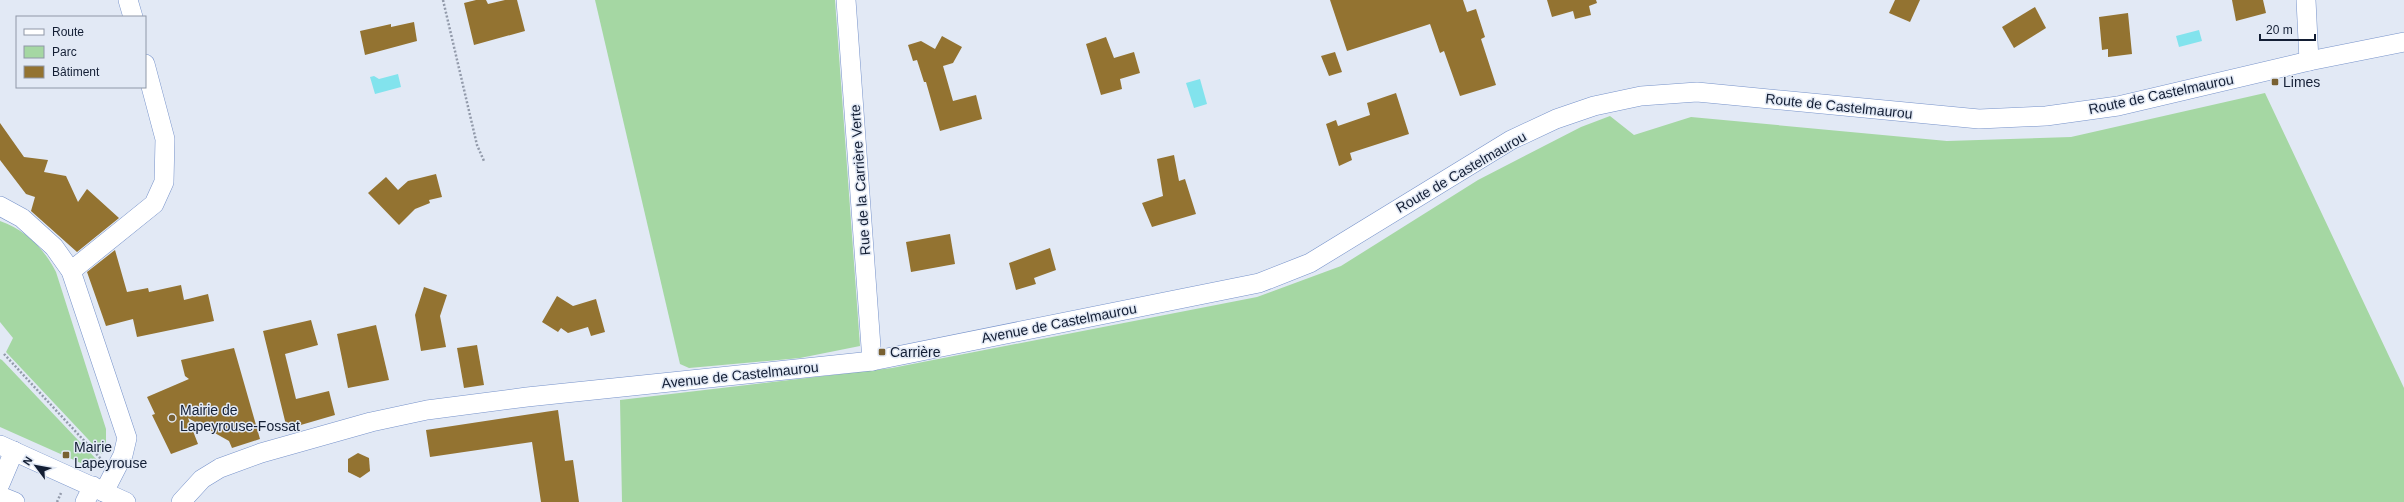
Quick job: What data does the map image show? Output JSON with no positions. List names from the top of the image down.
{
  "streets": {
    "street": ["Route de Castelmaurou", "Rue de la Carrière Verte", "Avenue de Castelmaurou"]
  },
  "crossings": [
    ["Route de Castelmaurou", "Avenue de Castelmaurou"],
    ["Rue de la Carrière Verte", "Avenue de Castelmaurou"]
  ],
  "places": {
    "transit": ["Limes", "Carrière", "Mairie Lapeyrouse"],
    "other": ["Mairie de Lapeyrouse-Fossat"]
  },
  "legend": ["Route", "Parc", "Bâtiment"],
  "scale_bar": "20 m",
  "north": "top left"
}
